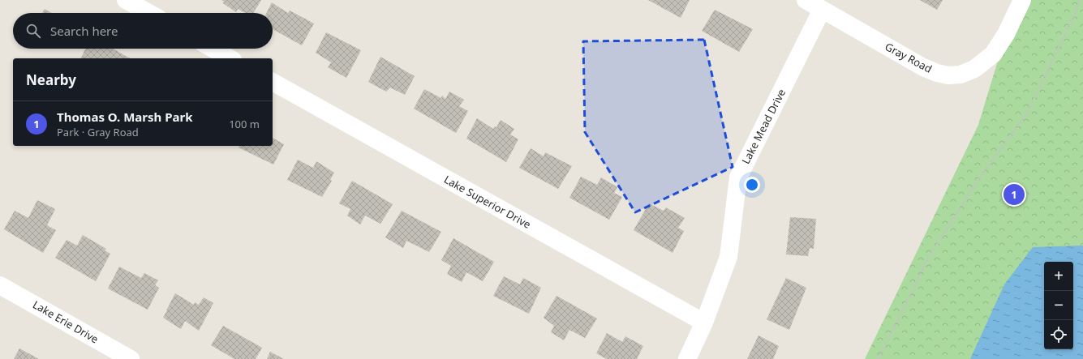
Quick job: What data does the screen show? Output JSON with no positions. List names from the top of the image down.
{
  "streets": {
    "street": [
      "Gray Road",
      "Lake Mead Drive",
      "Lake Superior Drive",
      "Lake Erie Drive"
    ]
  },
  "crossings": [
    ["Gray Road", "Lake Mead Drive"],
    ["Lake Mead Drive", "Lake Superior Drive"]
  ],
  "page": {
    "search": "Search here",
    "heading": "Nearby",
    "list": [
      {
        "mark": "1",
        "name": "Thomas O. Marsh Park",
        "note": "Park · Gray Road",
        "value": "100 m"
      }
    ],
    "pins": "1",
    "map_buttons": ["+", "−"]
  }
}
